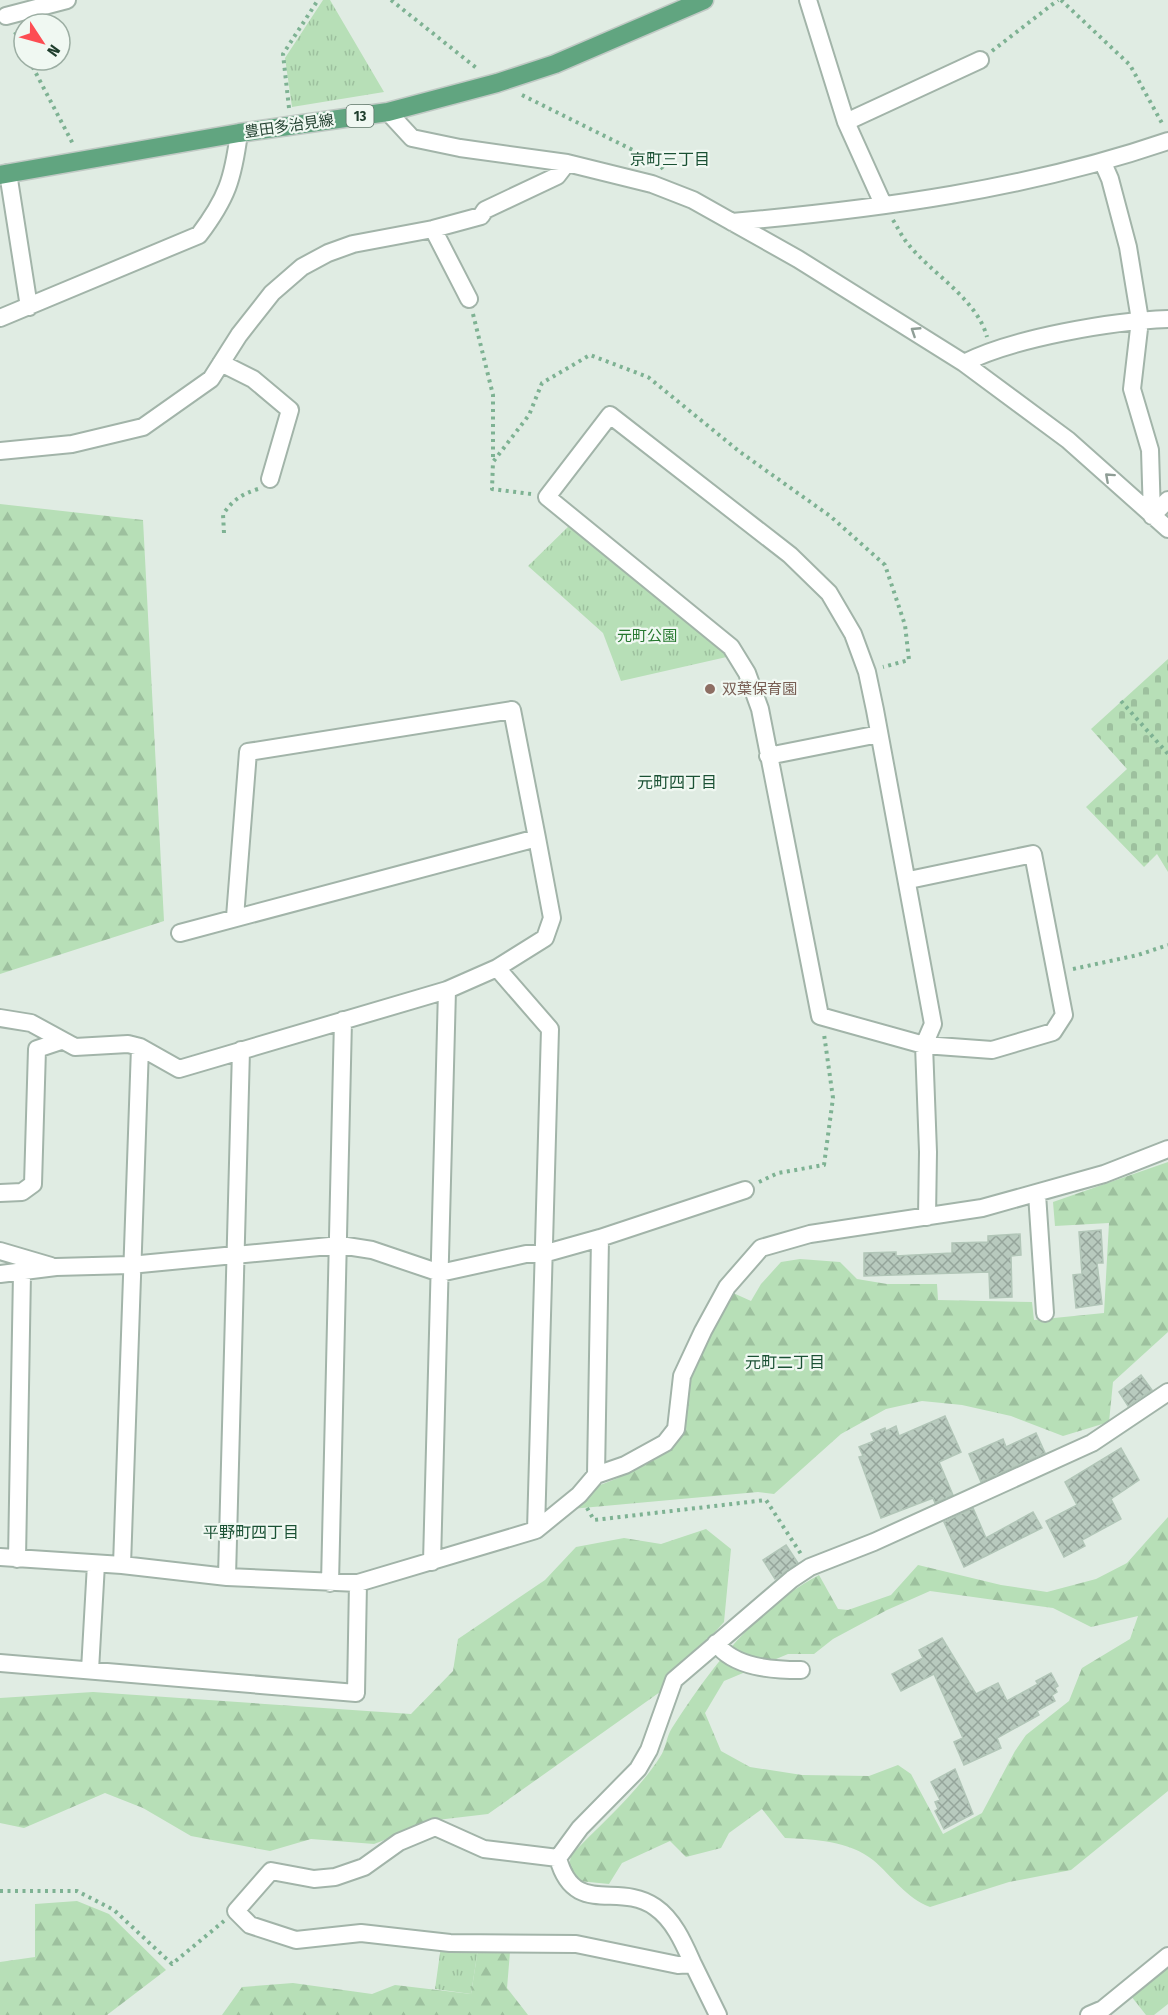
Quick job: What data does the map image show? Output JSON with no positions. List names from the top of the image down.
{
  "streets": {
    "main road": ["13", "豊田多治見線"]
  },
  "districts": [
    "京町三丁目",
    "元町四丁目",
    "元町二丁目",
    "平野町四丁目"
  ],
  "parks": ["元町公園"],
  "places": ["双葉保育園"],
  "north": "bottom right"
}
